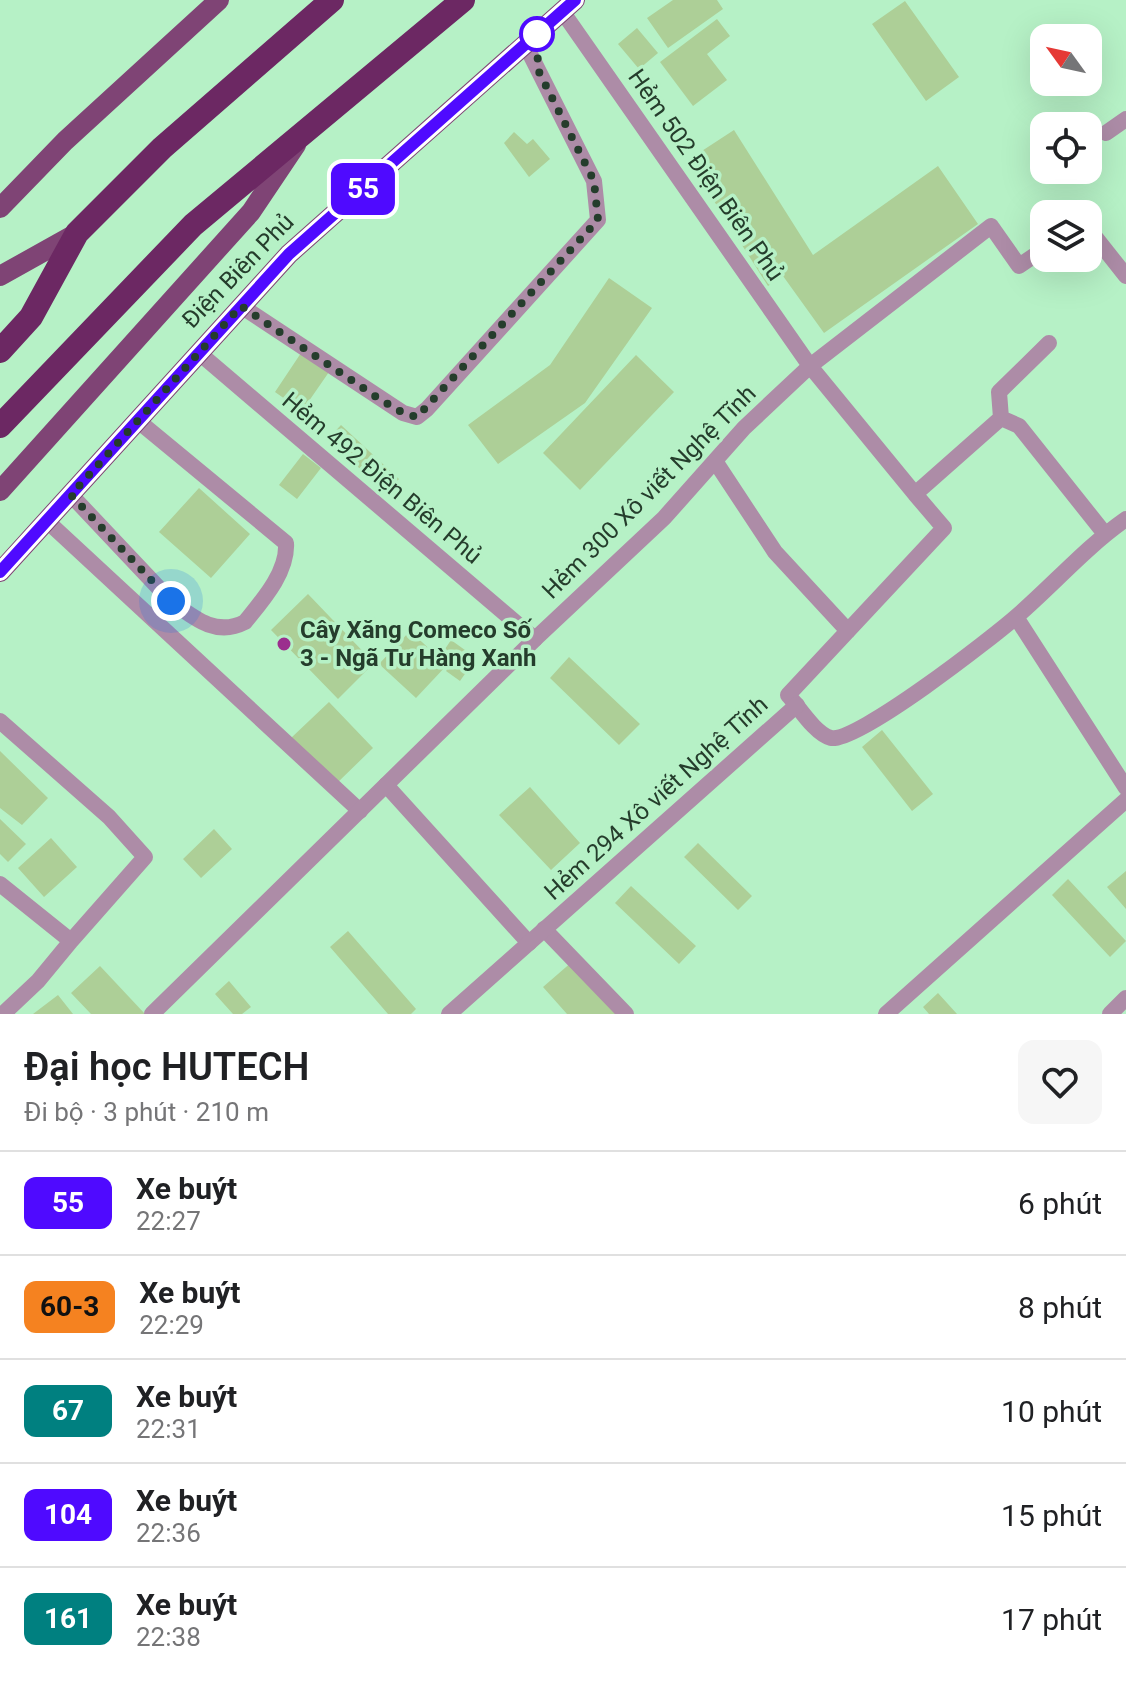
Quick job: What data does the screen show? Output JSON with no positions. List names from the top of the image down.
{
  "streets": {
    "highway": ["Điện Biên Phủ"],
    "street": [
      "Hẻm 502 Điện Biên Phủ",
      "Hẻm 492 Điện Biên Phủ",
      "Hẻm 300 Xô viết Nghệ Tĩnh",
      "Hẻm 294 Xô viết Nghệ Tĩnh"
    ]
  },
  "crossings": [
    ["Hẻm 502 Điện Biên Phủ", "Điện Biên Phủ"],
    ["Hẻm 502 Điện Biên Phủ", "Hẻm 300 Xô viết Nghệ Tĩnh"],
    ["Điện Biên Phủ", "Hẻm 492 Điện Biên Phủ"],
    ["Hẻm 492 Điện Biên Phủ", "Hẻm 300 Xô viết Nghệ Tĩnh"]
  ],
  "places": ["Cây Xăng Comeco Số 3 - Ngã Tư Hàng Xanh"],
  "lines": ["bus line 55"],
  "north": "top left",
  "page": {
    "on_map": "55",
    "heading": ["Đại học HUTECH", "Đi bộ · 3 phút · 210 m"],
    "list": [
      {
        "mark": "55",
        "name": "Xe buýt",
        "note": "22:27",
        "value": "6 phút"
      },
      {
        "mark": "60-3",
        "name": "Xe buýt",
        "note": "22:29",
        "value": "8 phút"
      },
      {
        "mark": "67",
        "name": "Xe buýt",
        "note": "22:31",
        "value": "10 phút"
      },
      {
        "mark": "104",
        "name": "Xe buýt",
        "note": "22:36",
        "value": "15 phút"
      },
      {
        "mark": "161",
        "name": "Xe buýt",
        "note": "22:38",
        "value": "17 phút"
      }
    ]
  }
}
